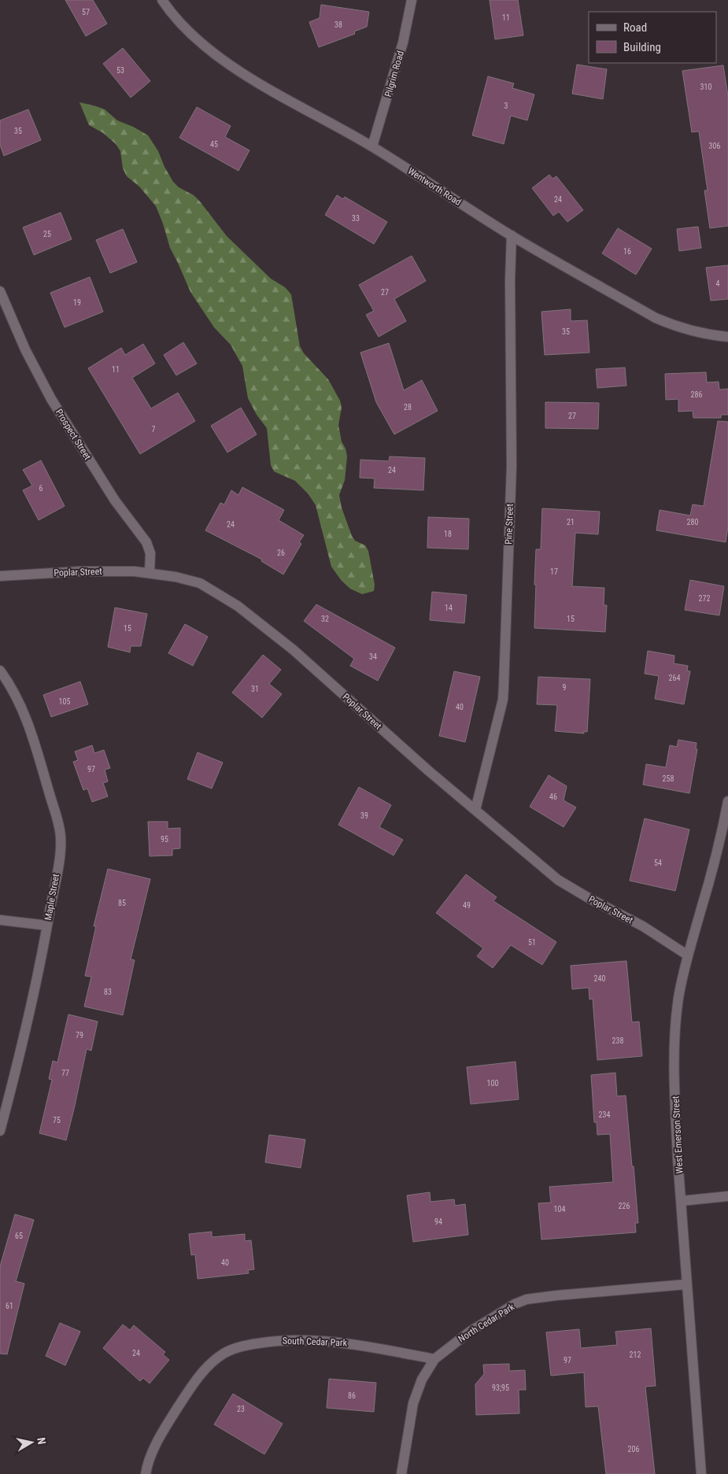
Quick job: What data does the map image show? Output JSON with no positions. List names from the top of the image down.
{
  "streets": {
    "street": [
      "Pilgrim Road",
      "Wentworth Road",
      "Prospect Street",
      "Pine Street",
      "Poplar Street",
      "Maple Street",
      "West Emerson Street",
      "North Cedar Park",
      "South Cedar Park"
    ]
  },
  "crossings": [
    ["Pilgrim Road", "Wentworth Road"],
    ["Wentworth Road", "Pine Street"],
    ["Prospect Street", "Poplar Street"],
    ["Pine Street", "Poplar Street"],
    ["Poplar Street", "West Emerson Street"],
    ["West Emerson Street", "North Cedar Park"],
    ["North Cedar Park", "South Cedar Park"]
  ],
  "house_numbers": [
    "57",
    "11",
    "38",
    "53",
    "310",
    "3",
    "35",
    "45",
    "306",
    "24",
    "33",
    "25",
    "16",
    "4",
    "27",
    "19",
    "35",
    "11",
    "286",
    "28",
    "27",
    "7",
    "24",
    "6",
    "21",
    "280",
    "24",
    "18",
    "26",
    "17",
    "272",
    "14",
    "32",
    "15",
    "15",
    "34",
    "264",
    "9",
    "31",
    "105",
    "40",
    "97",
    "258",
    "46",
    "39",
    "95",
    "54",
    "85",
    "49",
    "51",
    "240",
    "83",
    "79",
    "238",
    "77",
    "100",
    "234",
    "75",
    "226",
    "104",
    "94",
    "65",
    "40",
    "61",
    "24",
    "212",
    "97",
    "93;95",
    "86",
    "23",
    "206"
  ],
  "legend": ["Road", "Building"],
  "north": "right"
}
